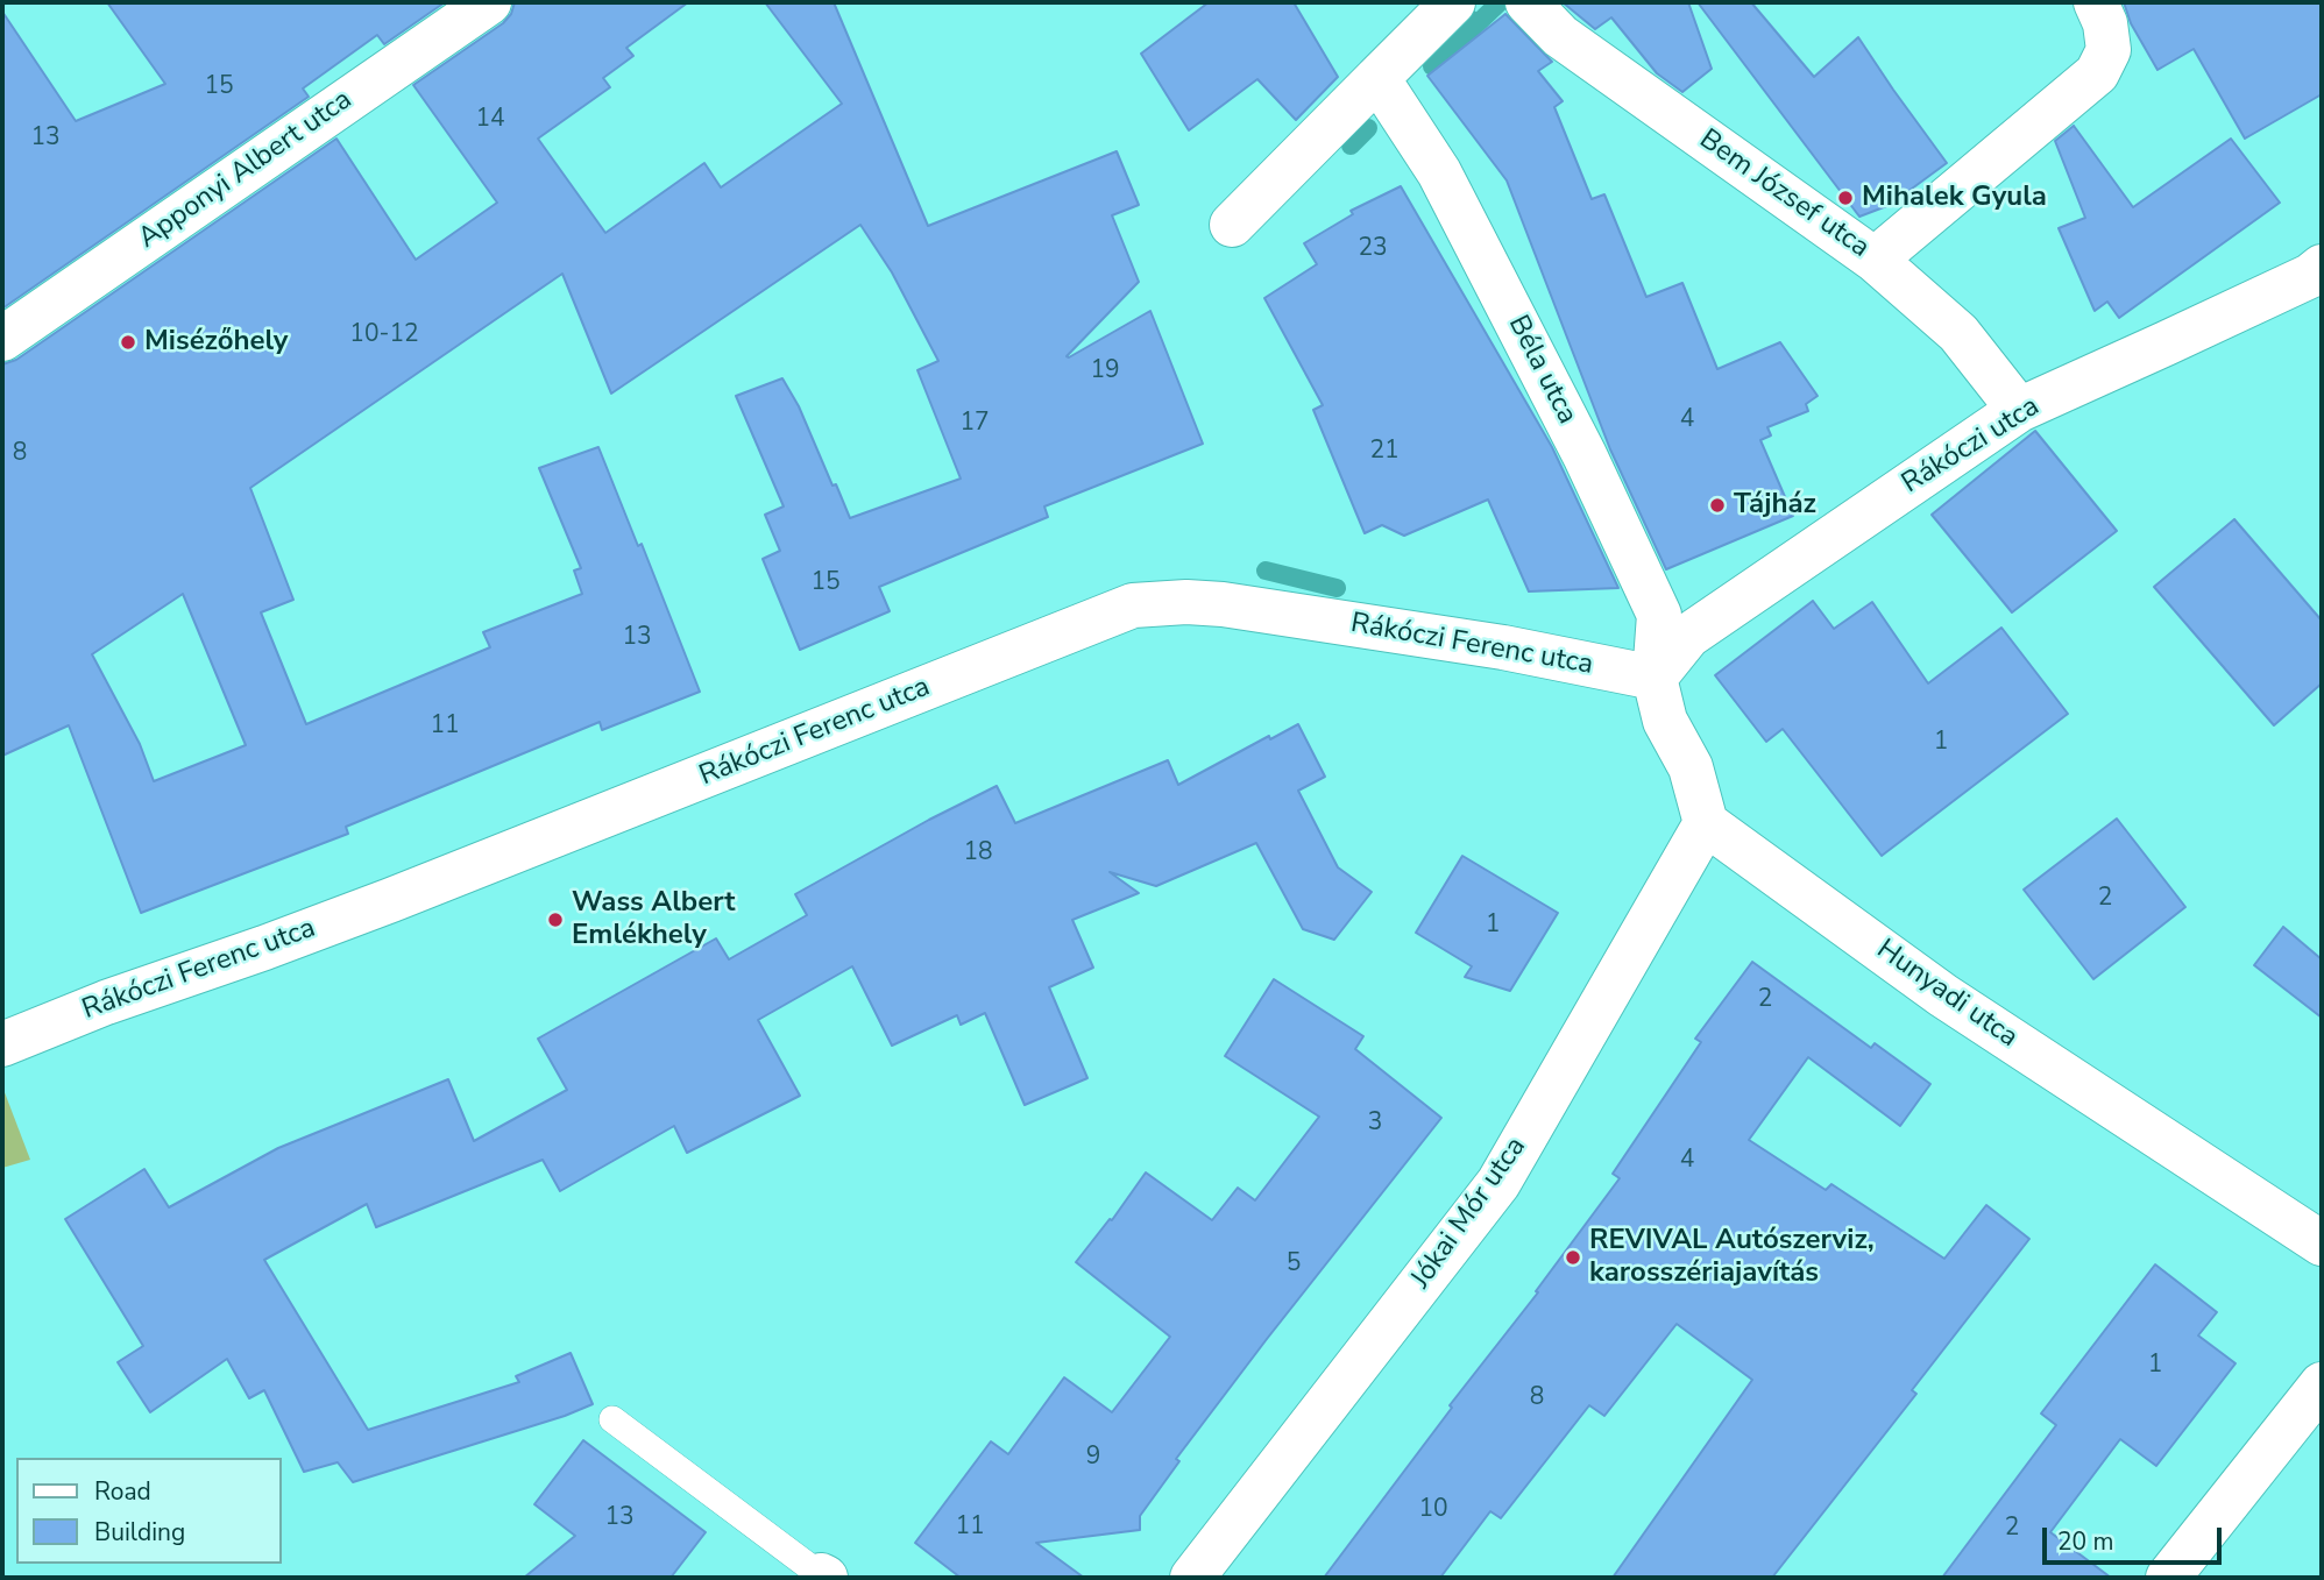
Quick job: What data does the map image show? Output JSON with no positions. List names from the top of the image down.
{
  "streets": {
    "street": [
      "Apponyi Albert utca",
      "Bem József utca",
      "Béla utca",
      "Rákóczi utca",
      "Rákóczi Ferenc utca",
      "Hunyadi utca",
      "Jókai Mór utca"
    ]
  },
  "crossings": [
    ["Bem József utca", "Rákóczi utca"],
    ["Béla utca", "Rákóczi utca"],
    ["Béla utca", "Rákóczi Ferenc utca"],
    ["Rákóczi utca", "Rákóczi Ferenc utca"],
    ["Hunyadi utca", "Jókai Mór utca"]
  ],
  "places": [
    "Mihalek Gyula",
    "Misézőhely",
    "Tájház",
    "Wass Albert Emlékhely",
    "REVIVAL Autószerviz, karosszériajavítás"
  ],
  "house_numbers": [
    "15",
    "14",
    "13",
    "23",
    "10-12",
    "19",
    "4",
    "17",
    "21",
    "8",
    "15",
    "13",
    "11",
    "1",
    "18",
    "2",
    "1",
    "2",
    "3",
    "4",
    "5",
    "1",
    "8",
    "9",
    "10",
    "13",
    "11",
    "2"
  ],
  "legend": ["Road", "Building"],
  "scale_bar": "20 m"
}
